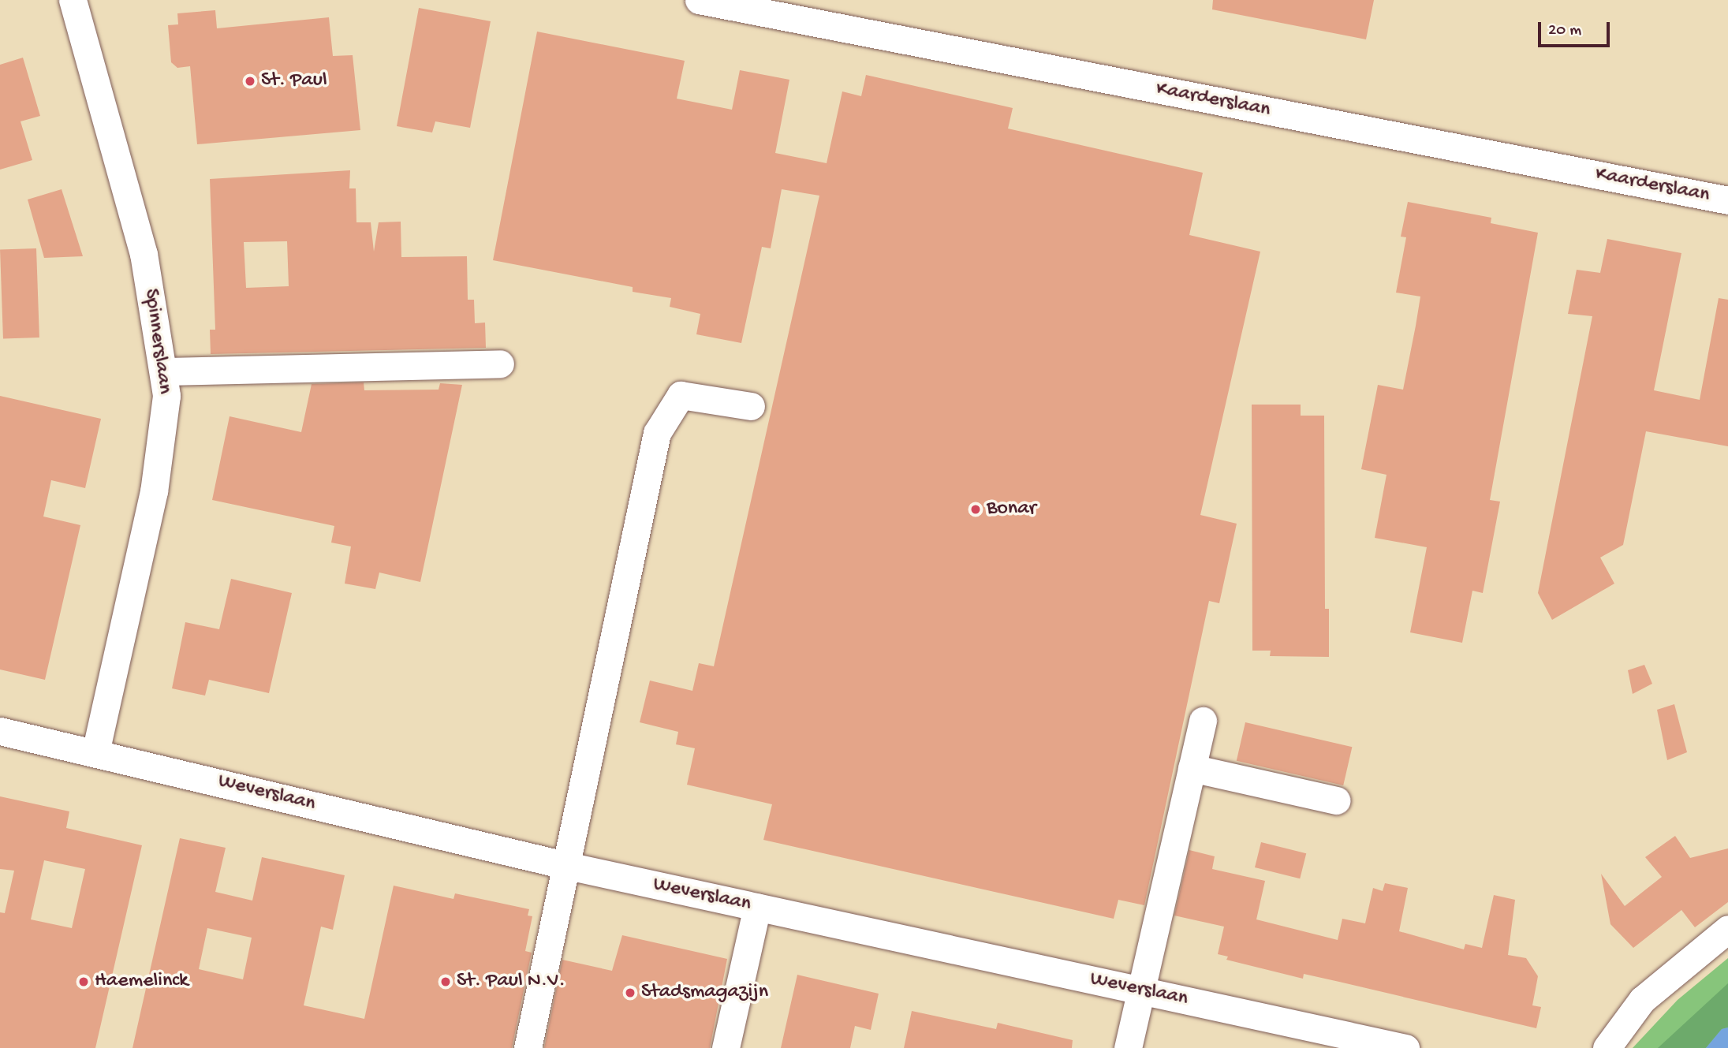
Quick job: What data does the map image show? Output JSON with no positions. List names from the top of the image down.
{
  "streets": {
    "street": ["Kaarderslaan", "Spinnerslaan", "Weverslaan"]
  },
  "crossings": [
    ["Spinnerslaan", "Weverslaan"]
  ],
  "places": [
    "St. Paul",
    "Bonar",
    "Haemelinck",
    "St. Paul N.V.",
    "Stadsmagazijn"
  ],
  "scale_bar": "20 m"
}
